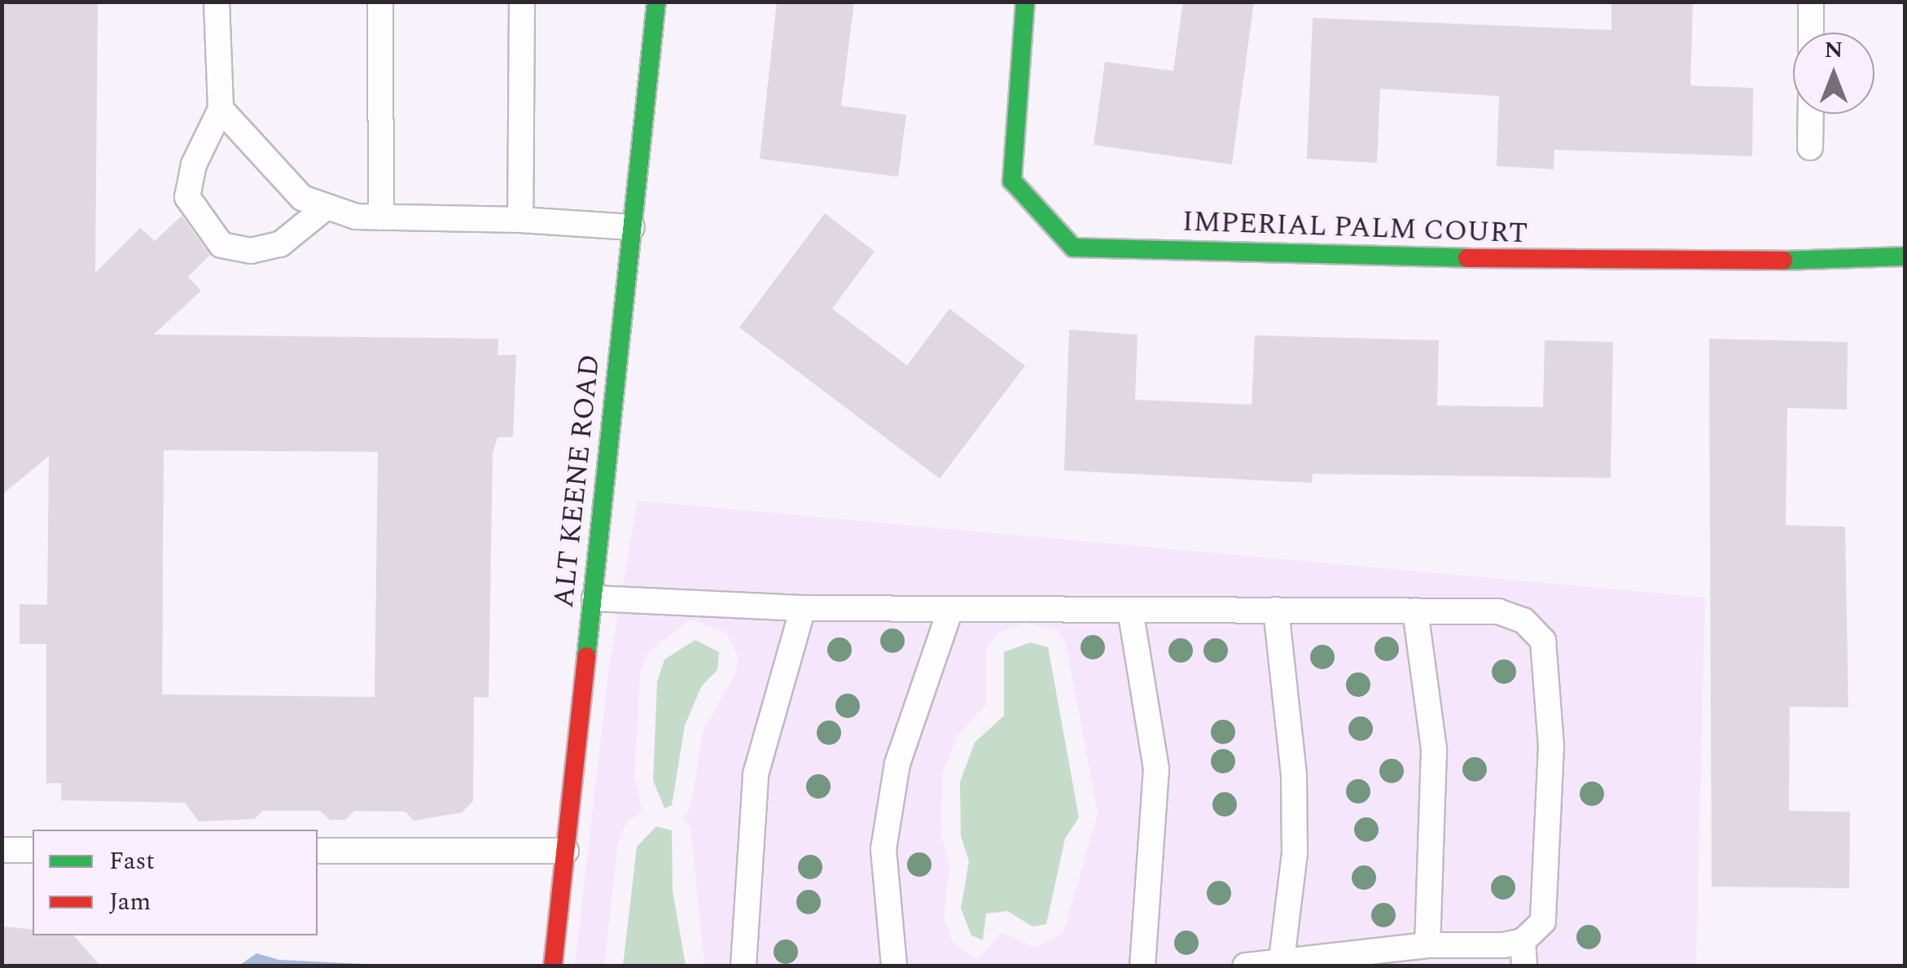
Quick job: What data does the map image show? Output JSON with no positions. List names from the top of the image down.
{
  "streets": {
    "street": ["IMPERIAL PALM COURT", "ALT KEENE ROAD"]
  },
  "legend": ["Fast", "Jam"],
  "north": "top"
}
